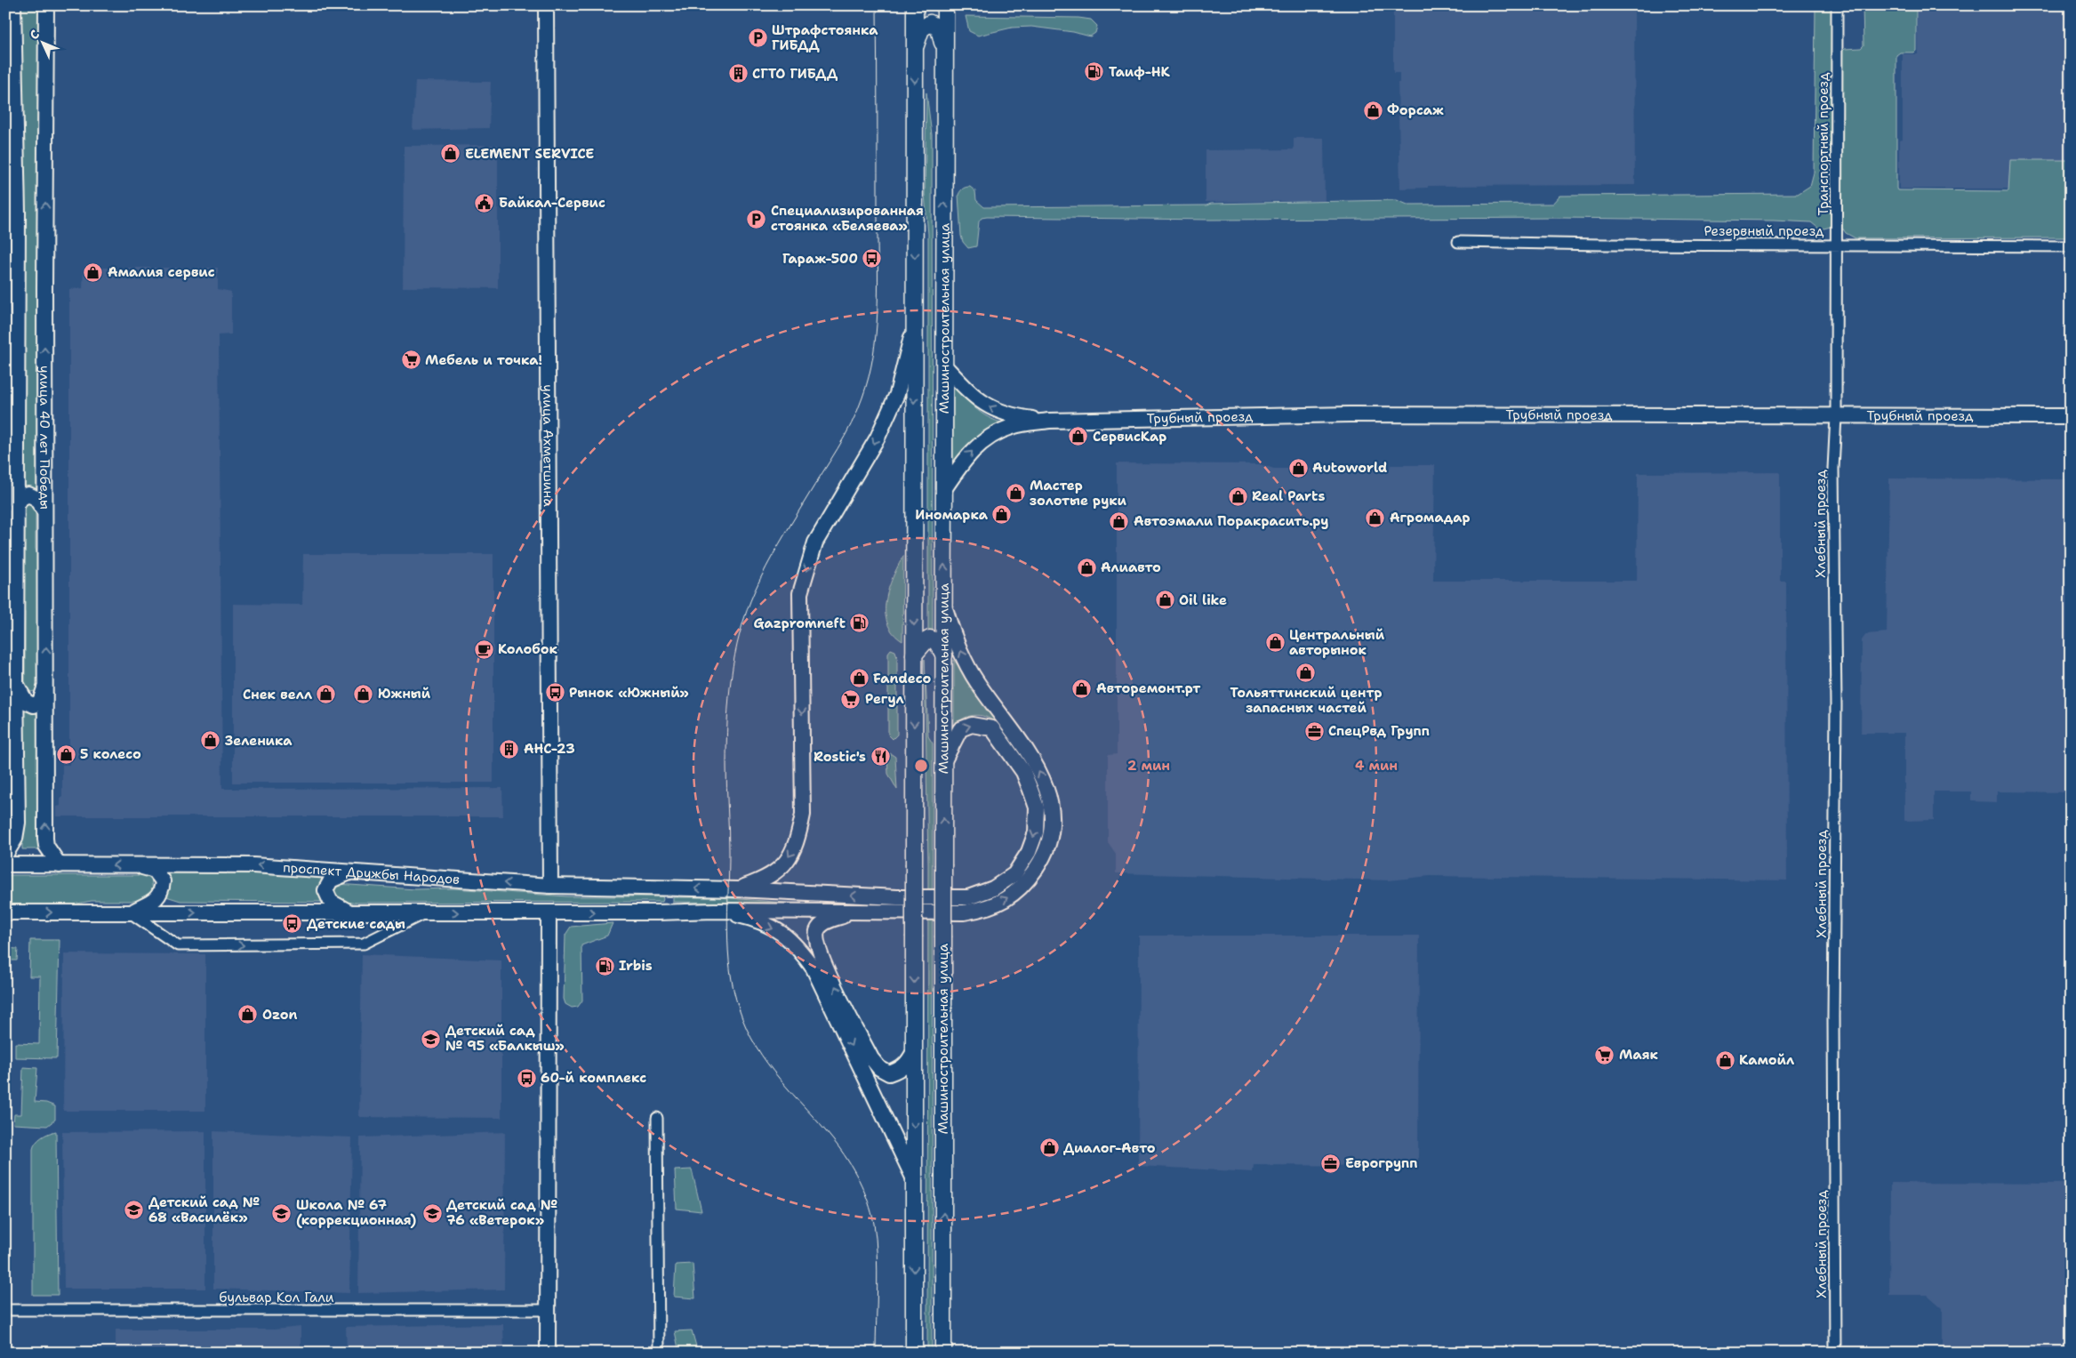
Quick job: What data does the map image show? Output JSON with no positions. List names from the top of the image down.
{
  "streets": {
    "main road": ["Машиностроительная улица"],
    "street": [
      "Транспортный проезд",
      "Резервный проезд",
      "Трубный проезд",
      "улица 40 лет Победы",
      "улица Ахметшина",
      "Хлебный проезд",
      "проспект Дружбы Народов",
      "бульвар Кол Гали"
    ]
  },
  "crossings": [
    ["Транспортный проезд", "Резервный проезд"],
    ["Транспортный проезд", "Трубный проезд"],
    ["Транспортный проезд", "Хлебный проезд"],
    ["Машиностроительная улица", "проспект Дружбы Народов"],
    ["Трубный проезд", "Хлебный проезд"],
    ["улица 40 лет Победы", "проспект Дружбы Народов"],
    ["улица Ахметшина", "проспект Дружбы Народов"]
  ],
  "places": {
    "parking": ["Штрафстоянка ГИБДД", "Специализированная стоянка «Беляева»"],
    "fuel station": ["Таиф-НК", "Gazpromneft", "Irbis"],
    "building": ["СГТО ГИБДД", "АНС-23"],
    "shop": [
      "Форсаж",
      "ELEMENT SERVICE",
      "Амалия сервис",
      "СервисКар",
      "Autoworld",
      "Мастер золотые руки",
      "Real Parts",
      "Иномарка",
      "Агромадар",
      "Автоэмали Поракрасить.ру",
      "Алиавто",
      "Oil like",
      "Центральный авторынок",
      "Тольяттинский центр запасных частей",
      "Fandeco",
      "Авторемонт.рт",
      "Южный",
      "Снек велл",
      "Зеленика",
      "5 колесо",
      "Ozon",
      "Камойл",
      "Диалог-Авто"
    ],
    "public building": ["Байкал-Сервис"],
    "bus stop": [
      "Гараж-500",
      "Рынок «Южный»",
      "Детские сады",
      "60-й комплекс"
    ],
    "supermarket": ["Мебель и точка!", "Регул", "Маяк"],
    "cafe": ["Колобок"],
    "office": ["СпецРвд Групп", "Еврогрупп"],
    "restaurant": ["Rostic's"],
    "school or university": [
      "Детский сад № 95 «Балкыш»",
      "Детский сад № 68 «Василёк»",
      "Школа № 67 (коррекционная)",
      "Детский сад № 76 «Ветерок»"
    ]
  },
  "north": "top left",
  "rings": ["2 мин", "4 мин"]
}
